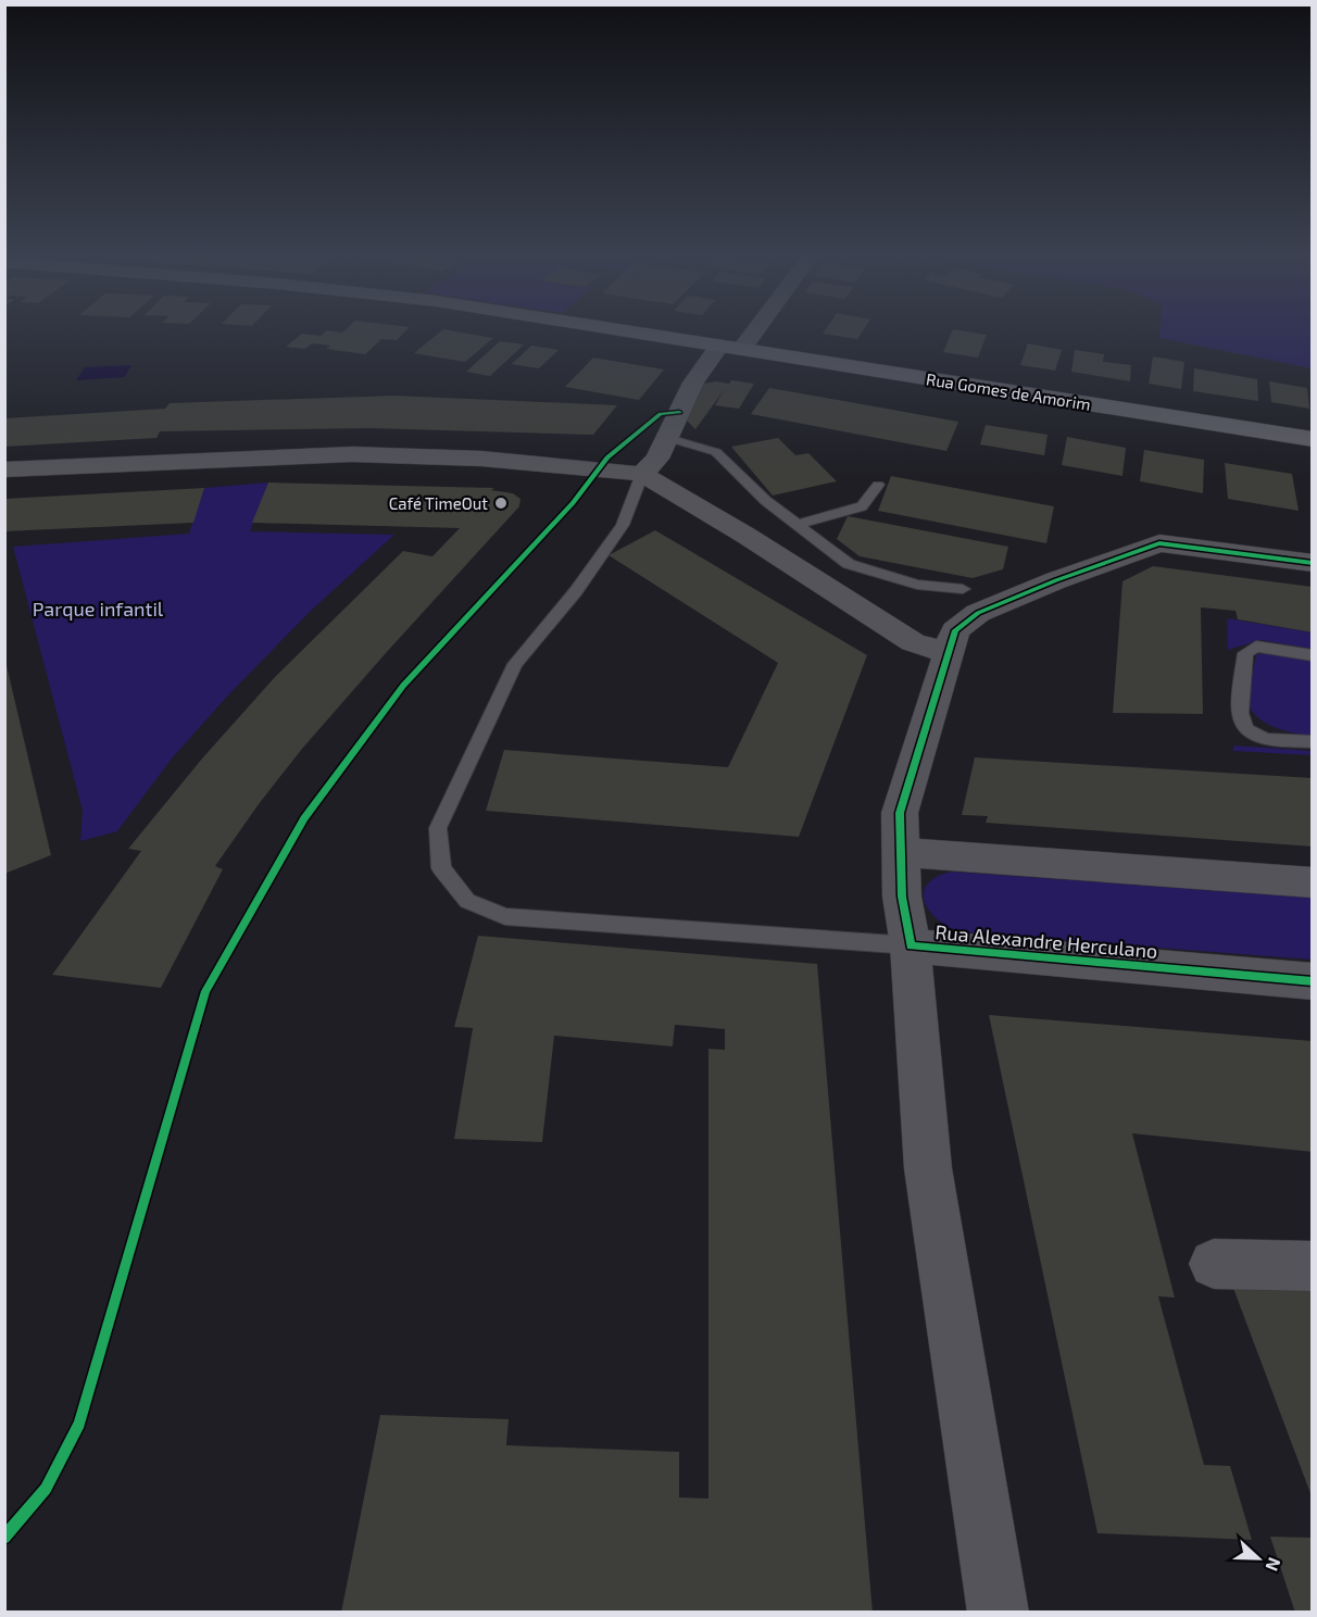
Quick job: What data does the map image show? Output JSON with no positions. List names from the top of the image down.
{
  "streets": {
    "main road": ["Rua Gomes de Amorim"],
    "street": ["Rua Alexandre Herculano"]
  },
  "parks": ["Parque infantil"],
  "places": ["Café TimeOut"],
  "north": "right"
}
